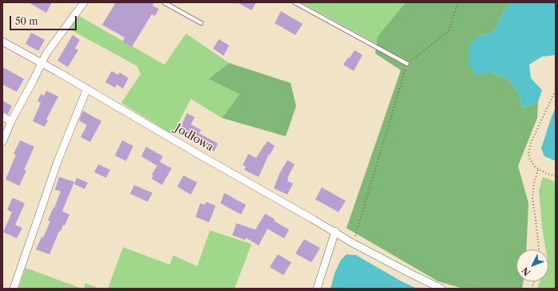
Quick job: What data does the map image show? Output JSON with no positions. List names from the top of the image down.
{
  "streets": {
    "street": ["Jodłowa"]
  },
  "scale_bar": "50 m",
  "north": "bottom left"
}
